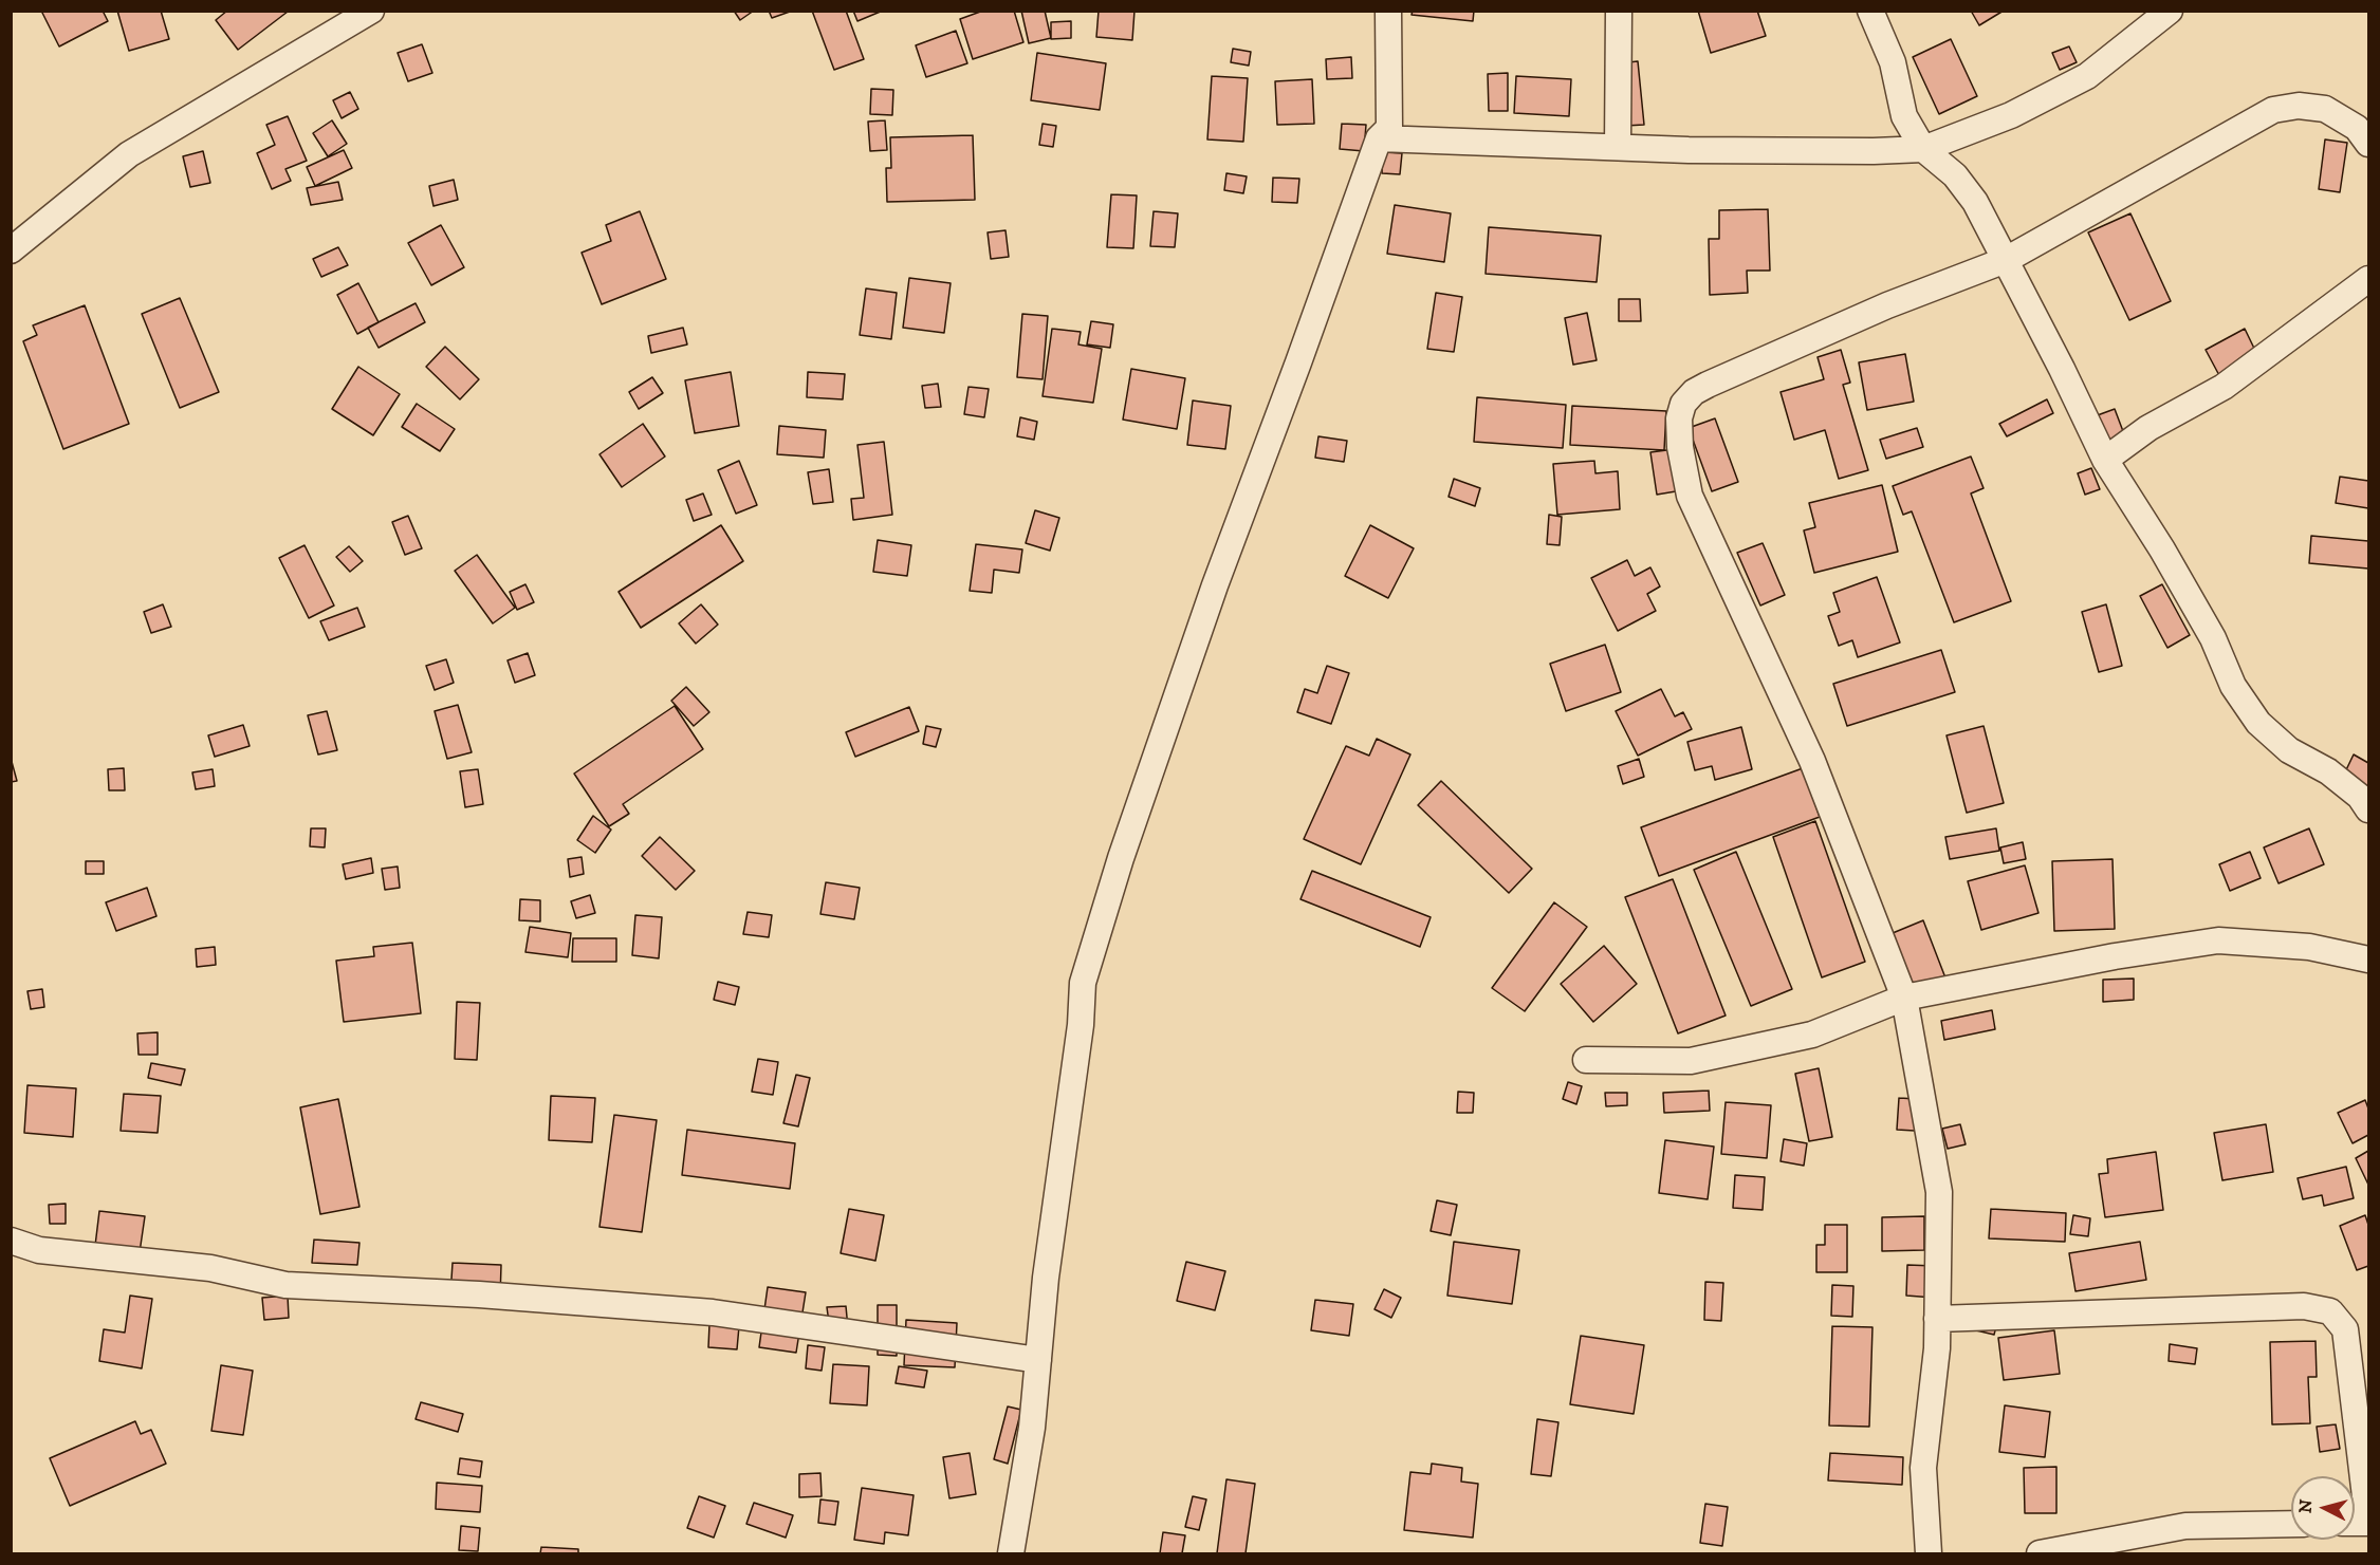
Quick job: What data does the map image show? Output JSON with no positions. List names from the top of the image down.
{
  "north": "left"
}
